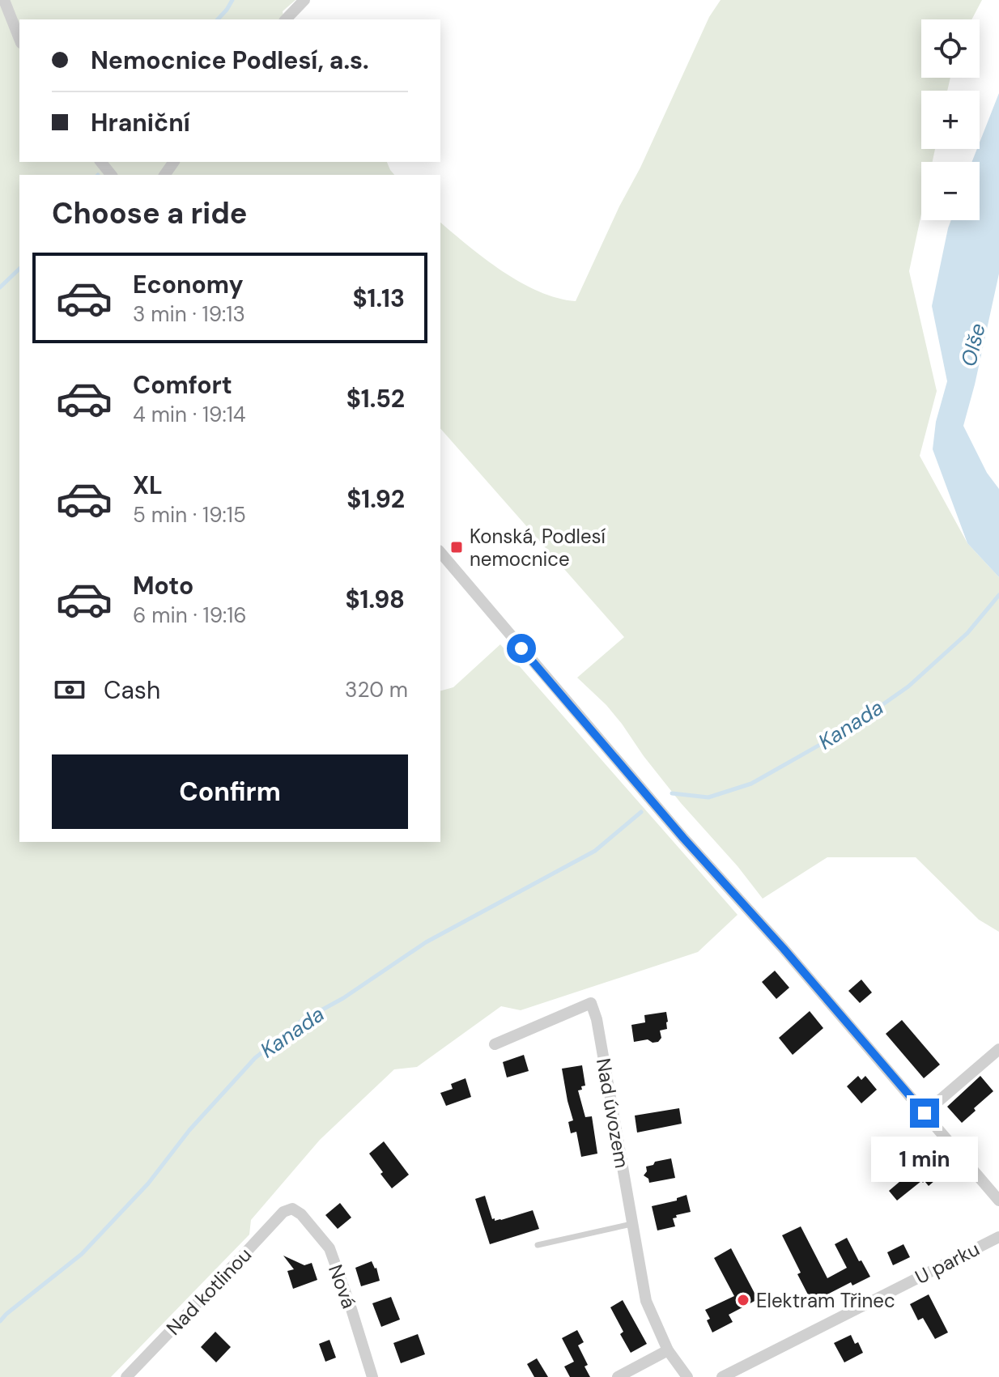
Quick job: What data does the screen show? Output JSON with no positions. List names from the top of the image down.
{
  "streets": {
    "street": [
      "Nad úvozem",
      "U parku",
      "Nová",
      "Nad kotlinou"
    ]
  },
  "crossings": [
    ["Nová", "Nad kotlinou"]
  ],
  "water": ["Olše", "Kanada"],
  "places": {
    "transit": ["Konská, Podlesí nemocnice"],
    "other": ["Elektram Třinec"]
  },
  "page": {
    "map_buttons": ["+", "−"],
    "banner": ["Nemocnice Podlesí, a.s.", "Hraniční"],
    "heading": "Choose a ride",
    "list": [
      {
        "name": "Economy",
        "note": "3 min · 19:13",
        "value": "$1.13"
      },
      {
        "name": "Comfort",
        "note": "4 min · 19:14",
        "value": "$1.52"
      },
      {
        "name": "XL",
        "note": "5 min · 19:15",
        "value": "$1.92"
      },
      {
        "name": "Moto",
        "note": "6 min · 19:16",
        "value": "$1.98"
      }
    ],
    "pay": ["Cash", "320 m"],
    "buttons": "Confirm",
    "bubble": "1 min"
  }
}
